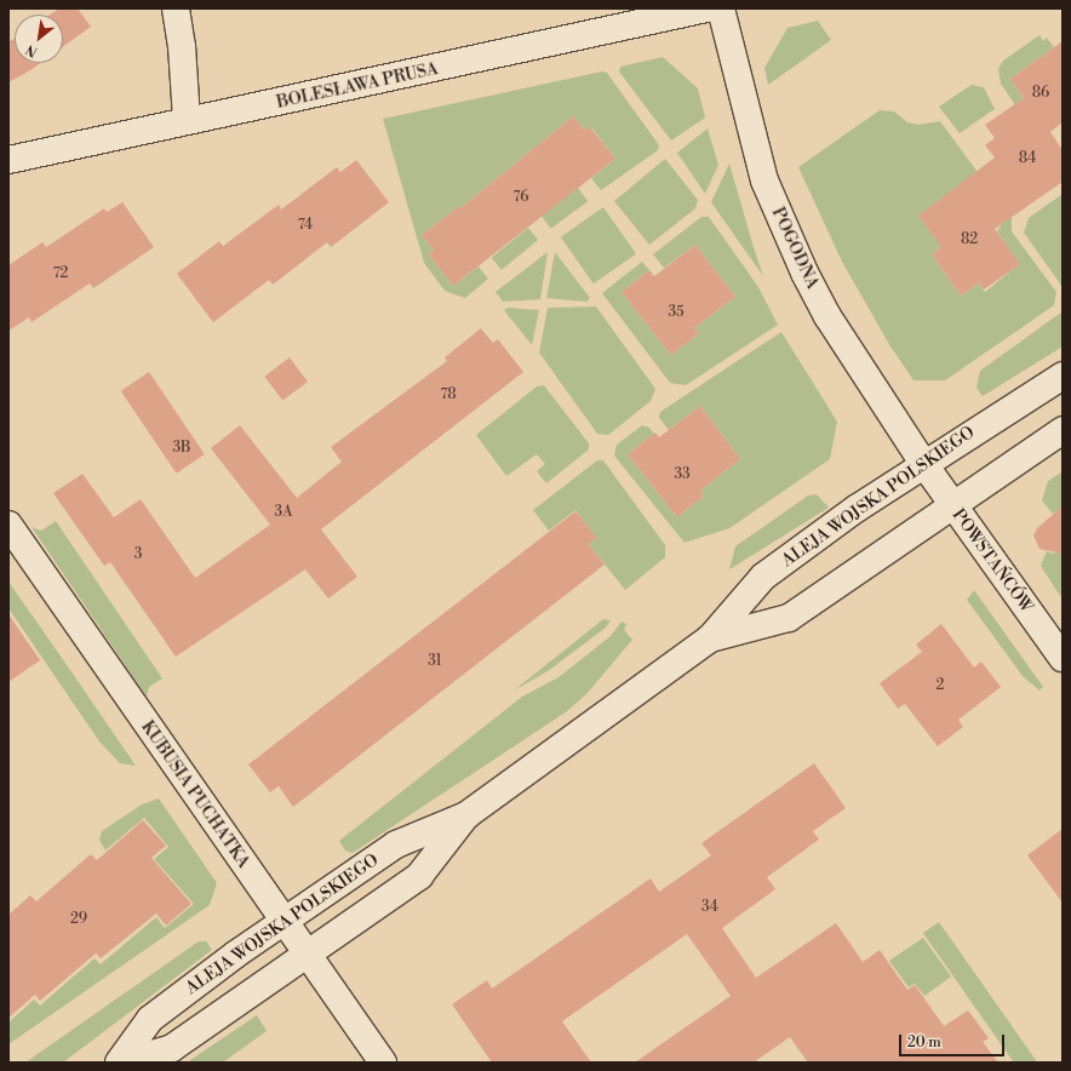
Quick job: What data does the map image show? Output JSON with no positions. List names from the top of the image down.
{
  "streets": {
    "street": [
      "BOLESŁAWA PRUSA",
      "POGODNA",
      "ALEJA WOJSKA POLSKIEGO",
      "POWSTAŃCÓW",
      "KUBUSIA PUCHATKA"
    ]
  },
  "crossings": [
    ["POGODNA", "ALEJA WOJSKA POLSKIEGO"],
    ["POGODNA", "POWSTAŃCÓW"],
    ["ALEJA WOJSKA POLSKIEGO", "POWSTAŃCÓW"],
    ["ALEJA WOJSKA POLSKIEGO", "KUBUSIA PUCHATKA"]
  ],
  "house_numbers": [
    "86",
    "84",
    "76",
    "74",
    "82",
    "72",
    "35",
    "78",
    "3B",
    "33",
    "3A",
    "3",
    "31",
    "2",
    "34",
    "29"
  ],
  "scale_bar": "20 m",
  "north": "bottom left"
}
